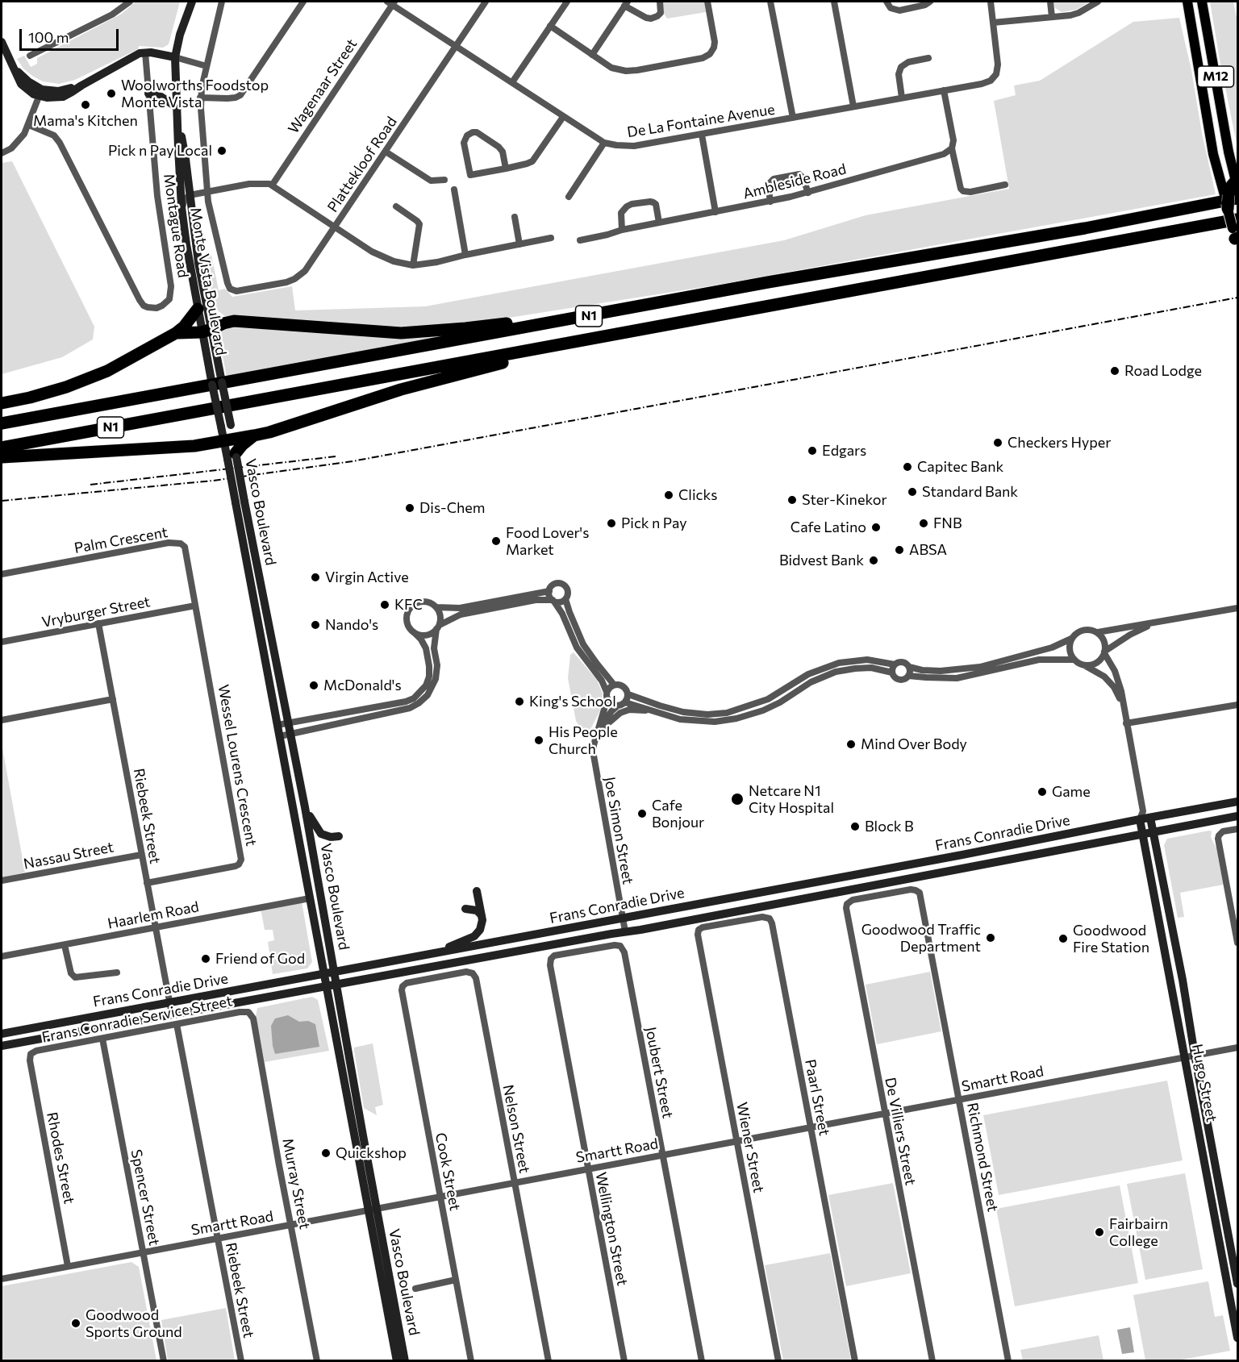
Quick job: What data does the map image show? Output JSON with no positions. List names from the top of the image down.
{
  "streets": {
    "highway": ["N1"],
    "main road": [
      "M12",
      "Monte Vista Boulevard",
      "Vasco Boulevard",
      "Frans Conradie Drive",
      "Hugo Street"
    ],
    "street": [
      "Wagenaar Street",
      "De La Fontaine Avenue",
      "Plattekloof Road",
      "Ambleside Road",
      "Montague Road",
      "Palm Crescent",
      "Vryburger Street",
      "Wessel Lourens Crescent",
      "Riebeek Street",
      "Joe Simon Street",
      "Nassau Street",
      "Haarlem Road",
      "Frans Conradie Service Street",
      "Joubert Street",
      "Smartt Road",
      "Paarl Street",
      "Nelson Street",
      "De Villiers Street",
      "Wiener Street",
      "Richmond Street",
      "Rhodes Street",
      "Cook Street",
      "Murray Street",
      "Spencer Street",
      "Wellington Street"
    ]
  },
  "crossings": [
    ["M12", "N1"],
    ["Wagenaar Street", "De La Fontaine Avenue"],
    ["De La Fontaine Avenue", "Plattekloof Road"],
    ["Plattekloof Road", "Monte Vista Boulevard"],
    ["Monte Vista Boulevard", "Vasco Boulevard"],
    ["Vasco Boulevard", "Frans Conradie Drive"],
    ["Vasco Boulevard", "Haarlem Road"],
    ["Vasco Boulevard", "Smartt Road"],
    ["Palm Crescent", "Vryburger Street"],
    ["Palm Crescent", "Wessel Lourens Crescent"],
    ["Vryburger Street", "Wessel Lourens Crescent"],
    ["Vryburger Street", "Riebeek Street"],
    ["Wessel Lourens Crescent", "Riebeek Street"],
    ["Riebeek Street", "Frans Conradie Drive"],
    ["Riebeek Street", "Nassau Street"],
    ["Riebeek Street", "Haarlem Road"],
    ["Riebeek Street", "Frans Conradie Service Street"],
    ["Riebeek Street", "Smartt Road"],
    ["Joe Simon Street", "Frans Conradie Drive"],
    ["Frans Conradie Drive", "Hugo Street"],
    ["Frans Conradie Service Street", "Rhodes Street"],
    ["Frans Conradie Service Street", "Murray Street"],
    ["Frans Conradie Service Street", "Spencer Street"],
    ["Joubert Street", "Smartt Road"],
    ["Joubert Street", "Wellington Street"],
    ["Smartt Road", "Hugo Street"],
    ["Smartt Road", "Paarl Street"],
    ["Smartt Road", "Nelson Street"],
    ["Smartt Road", "De Villiers Street"],
    ["Smartt Road", "Wiener Street"],
    ["Smartt Road", "Richmond Street"],
    ["Smartt Road", "Rhodes Street"],
    ["Smartt Road", "Cook Street"],
    ["Smartt Road", "Murray Street"],
    ["Smartt Road", "Spencer Street"],
    ["Smartt Road", "Wellington Street"],
    ["Paarl Street", "Wiener Street"],
    ["Nelson Street", "Cook Street"],
    ["De Villiers Street", "Richmond Street"]
  ],
  "places": [
    "Woolworths Foodstop Monte Vista",
    "Mama's Kitchen",
    "Pick n Pay Local",
    "Road Lodge",
    "Checkers Hyper",
    "Edgars",
    "Capitec Bank",
    "Standard Bank",
    "Clicks",
    "Ster-Kinekor",
    "Dis-Chem",
    "Pick n Pay",
    "FNB",
    "Cafe Latino",
    "Food Lover's Market",
    "ABSA",
    "Bidvest Bank",
    "Virgin Active",
    "KFC",
    "Nando's",
    "McDonald's",
    "King's School",
    "His People Church",
    "Mind Over Body",
    "Game",
    "Netcare N1 City Hospital",
    "Cafe Bonjour",
    "Block B",
    "Goodwood Traffic Department",
    "Goodwood Fire Station",
    "Friend of God",
    "Quickshop",
    "Fairbairn College",
    "Goodwood Sports Ground"
  ],
  "scale_bar": "100 m"
}
